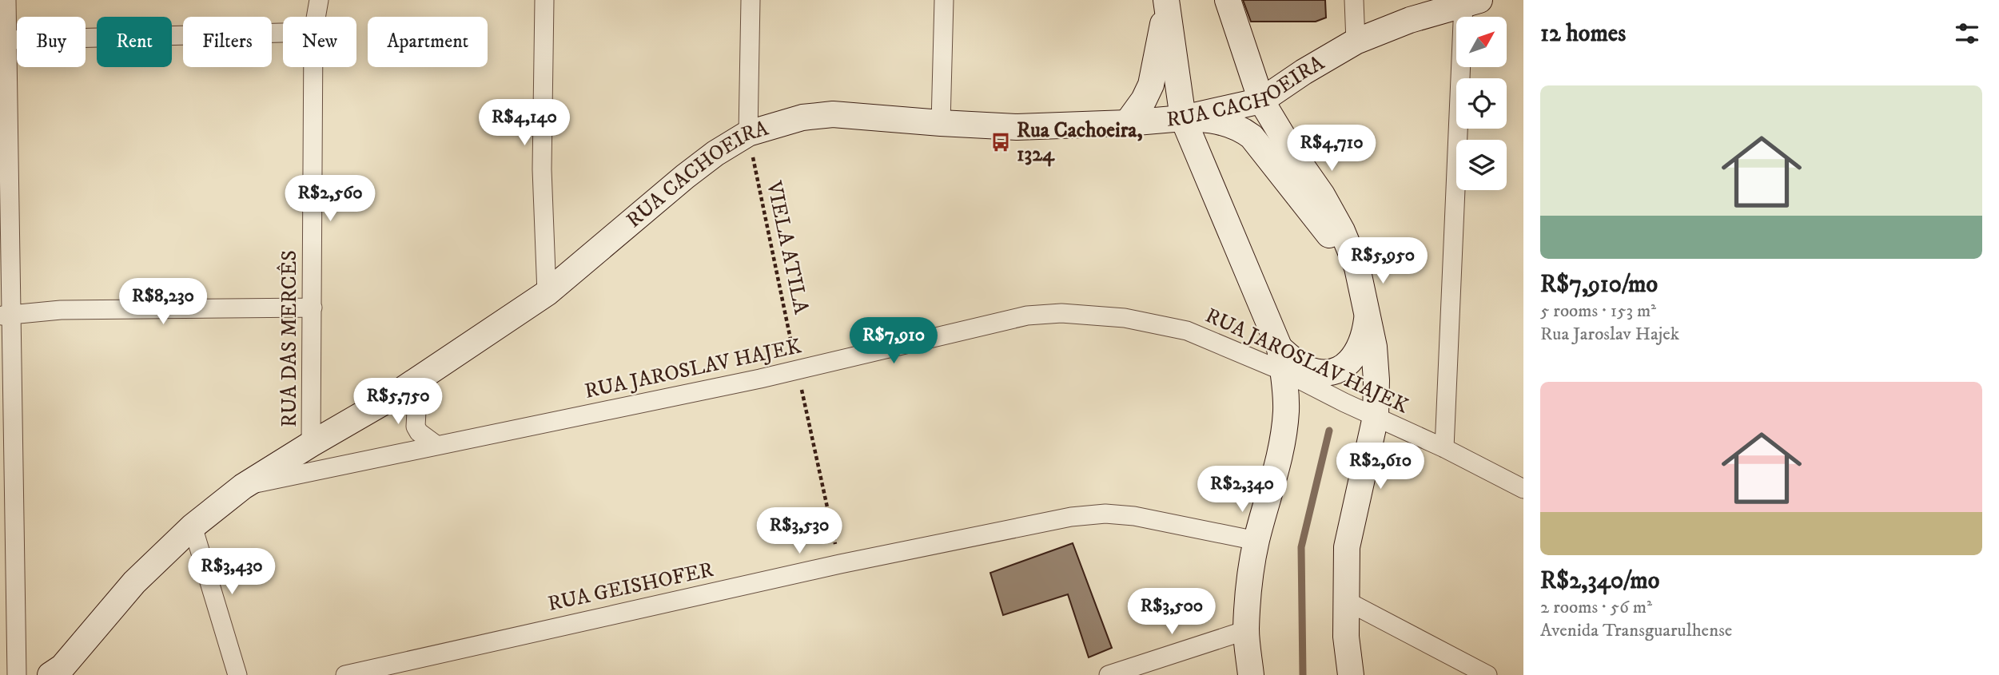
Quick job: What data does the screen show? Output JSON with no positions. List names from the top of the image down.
{
  "streets": {
    "main road": ["RUA CACHOEIRA"],
    "street": ["RUA DAS MERCÊS", "RUA JAROSLAV HAJEK", "RUA GEISHOFER"],
    "path": ["VIELA ATILA"]
  },
  "crossings": [
    ["RUA CACHOEIRA", "VIELA ATILA"],
    ["RUA CACHOEIRA", "RUA DAS MERCÊS"],
    ["RUA CACHOEIRA", "RUA JAROSLAV HAJEK"],
    ["VIELA ATILA", "RUA JAROSLAV HAJEK"],
    ["VIELA ATILA", "RUA GEISHOFER"]
  ],
  "places": {
    "bus stop": ["Rua Cachoeira, 1324"]
  },
  "north": "top right",
  "page": {
    "heading": "12 homes",
    "chip": [
      "Buy",
      "Rent",
      "Filters",
      "New",
      "Apartment"
    ],
    "list": [
      {
        "name": "R$7,910/mo",
        "note": "5 rooms · 153 m² · Rua Jaroslav Hajek"
      },
      {
        "name": "R$2,340/mo",
        "note": "2 rooms · 56 m² · Avenida Transguarulhense"
      }
    ],
    "price": [
      "R$4,140",
      "R$4,710",
      "R$2,560",
      "R$5,950",
      "R$8,230",
      "R$7,910",
      "R$5,750",
      "R$2,610",
      "R$2,340",
      "R$3,530",
      "R$3,430",
      "R$3,500"
    ]
  }
}
